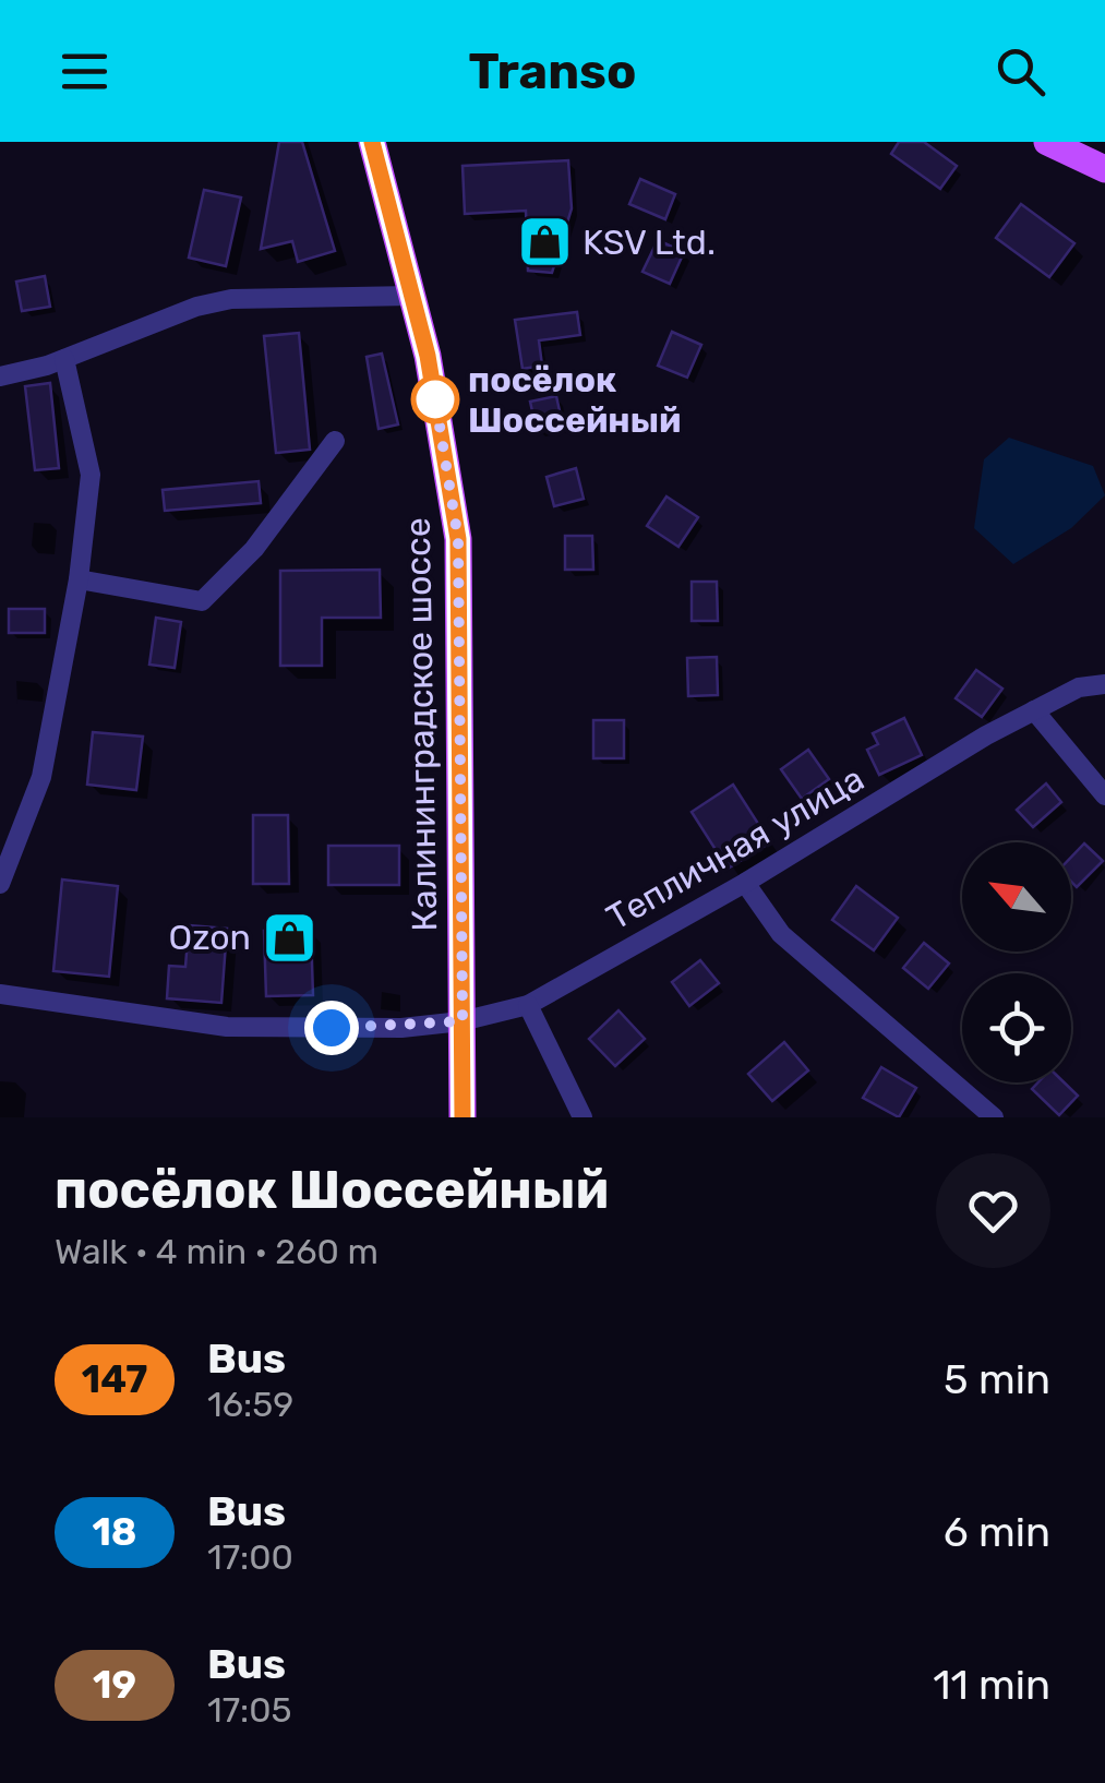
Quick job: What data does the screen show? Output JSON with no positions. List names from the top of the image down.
{
  "streets": {
    "main road": ["Калининградское шоссе"],
    "street": ["Тепличная улица"]
  },
  "crossings": [
    ["Калининградское шоссе", "Тепличная улица"]
  ],
  "places": {
    "shop": ["KSV Ltd.", "Ozon"],
    "other": ["посёлок Шоссейный"]
  },
  "lines": ["bus line 147"],
  "north": "top left",
  "page": {
    "header": "Transo",
    "heading": ["посёлок Шоссейный", "Walk · 4 min · 260 m"],
    "list": [
      {
        "mark": "147",
        "name": "Bus",
        "note": "16:59",
        "value": "5 min"
      },
      {
        "mark": "18",
        "name": "Bus",
        "note": "17:00",
        "value": "6 min"
      },
      {
        "mark": "19",
        "name": "Bus",
        "note": "17:05",
        "value": "11 min"
      }
    ]
  }
}
